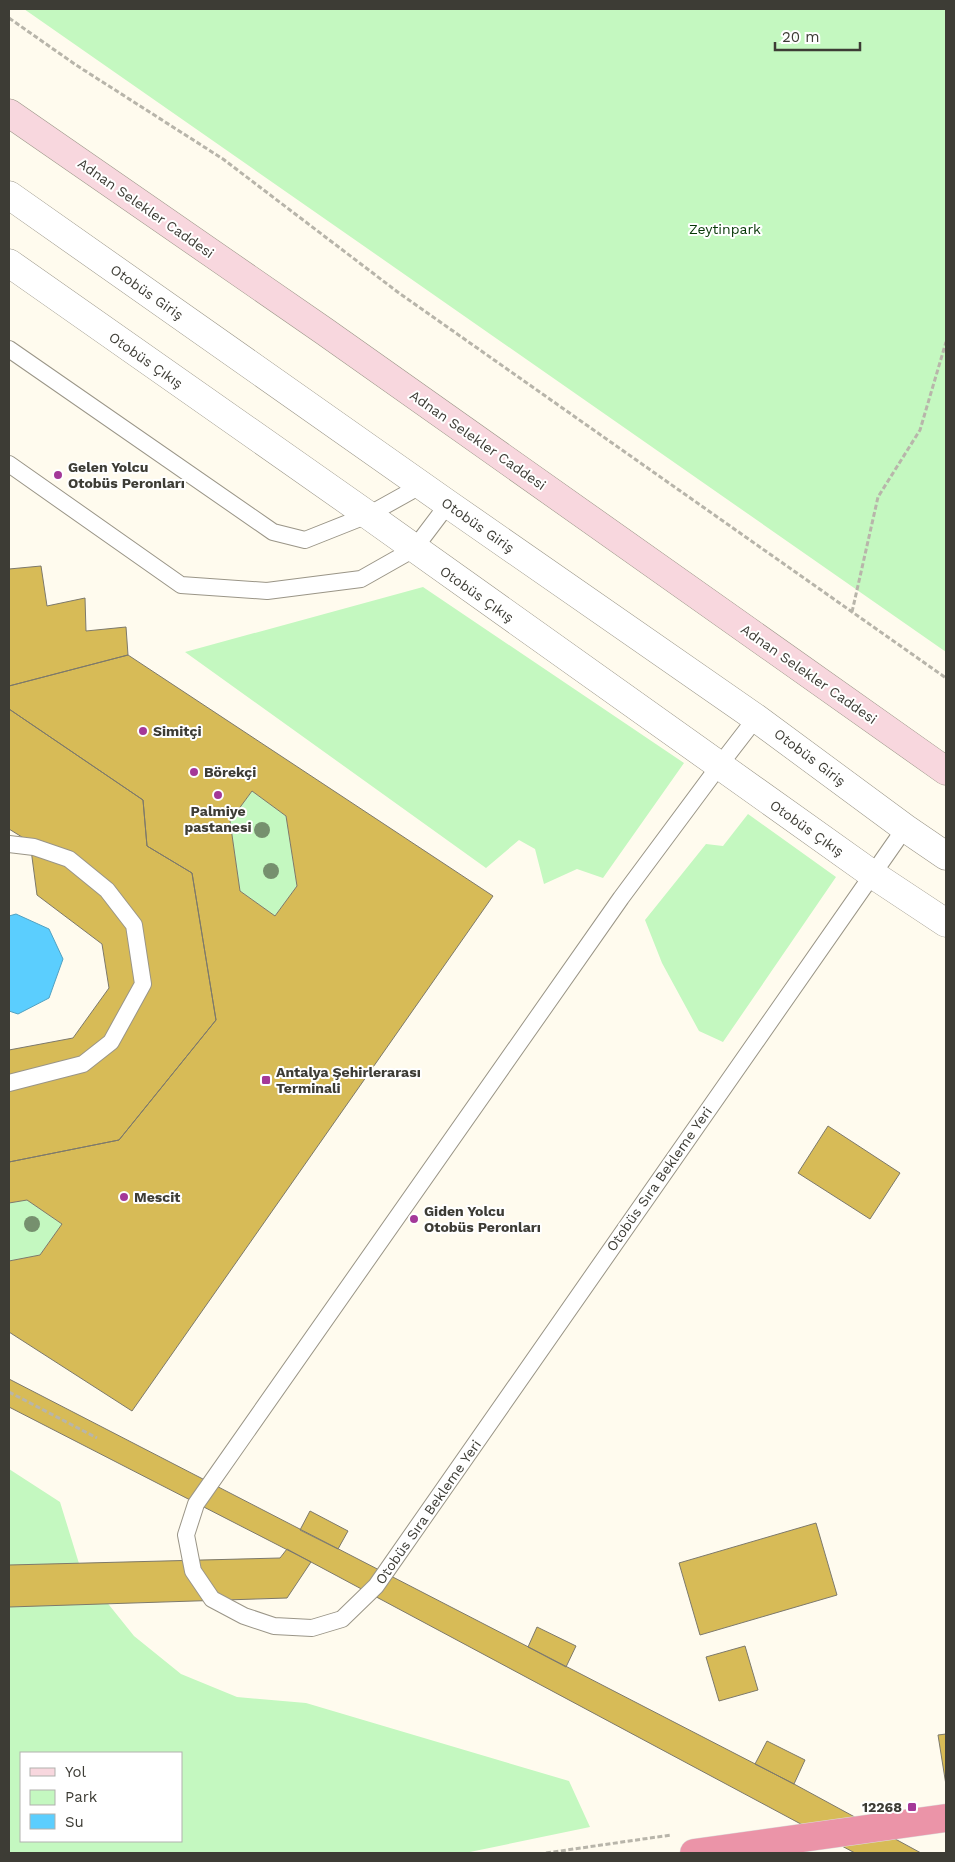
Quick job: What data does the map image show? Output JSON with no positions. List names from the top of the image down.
{
  "streets": {
    "main road": ["Adnan Selekler Caddesi"],
    "street": ["Otobüs Giriş", "Otobüs Çıkış"],
    "lane": ["Otobüs Sıra Bekleme Yeri"]
  },
  "crossings": [
    ["Otobüs Giriş", "Otobüs Sıra Bekleme Yeri"],
    ["Otobüs Çıkış", "Otobüs Sıra Bekleme Yeri"]
  ],
  "parks": ["Zeytinpark"],
  "places": {
    "other": [
      "Gelen Yolcu Otobüs Peronları",
      "Simitçi",
      "Börekçi",
      "Palmiye pastanesi",
      "Mescit",
      "Giden Yolcu Otobüs Peronları"
    ],
    "transit": ["Antalya Şehirlerarası Terminali", "12268"]
  },
  "legend": ["Yol", "Park", "Su"],
  "scale_bar": "20 m"
}
